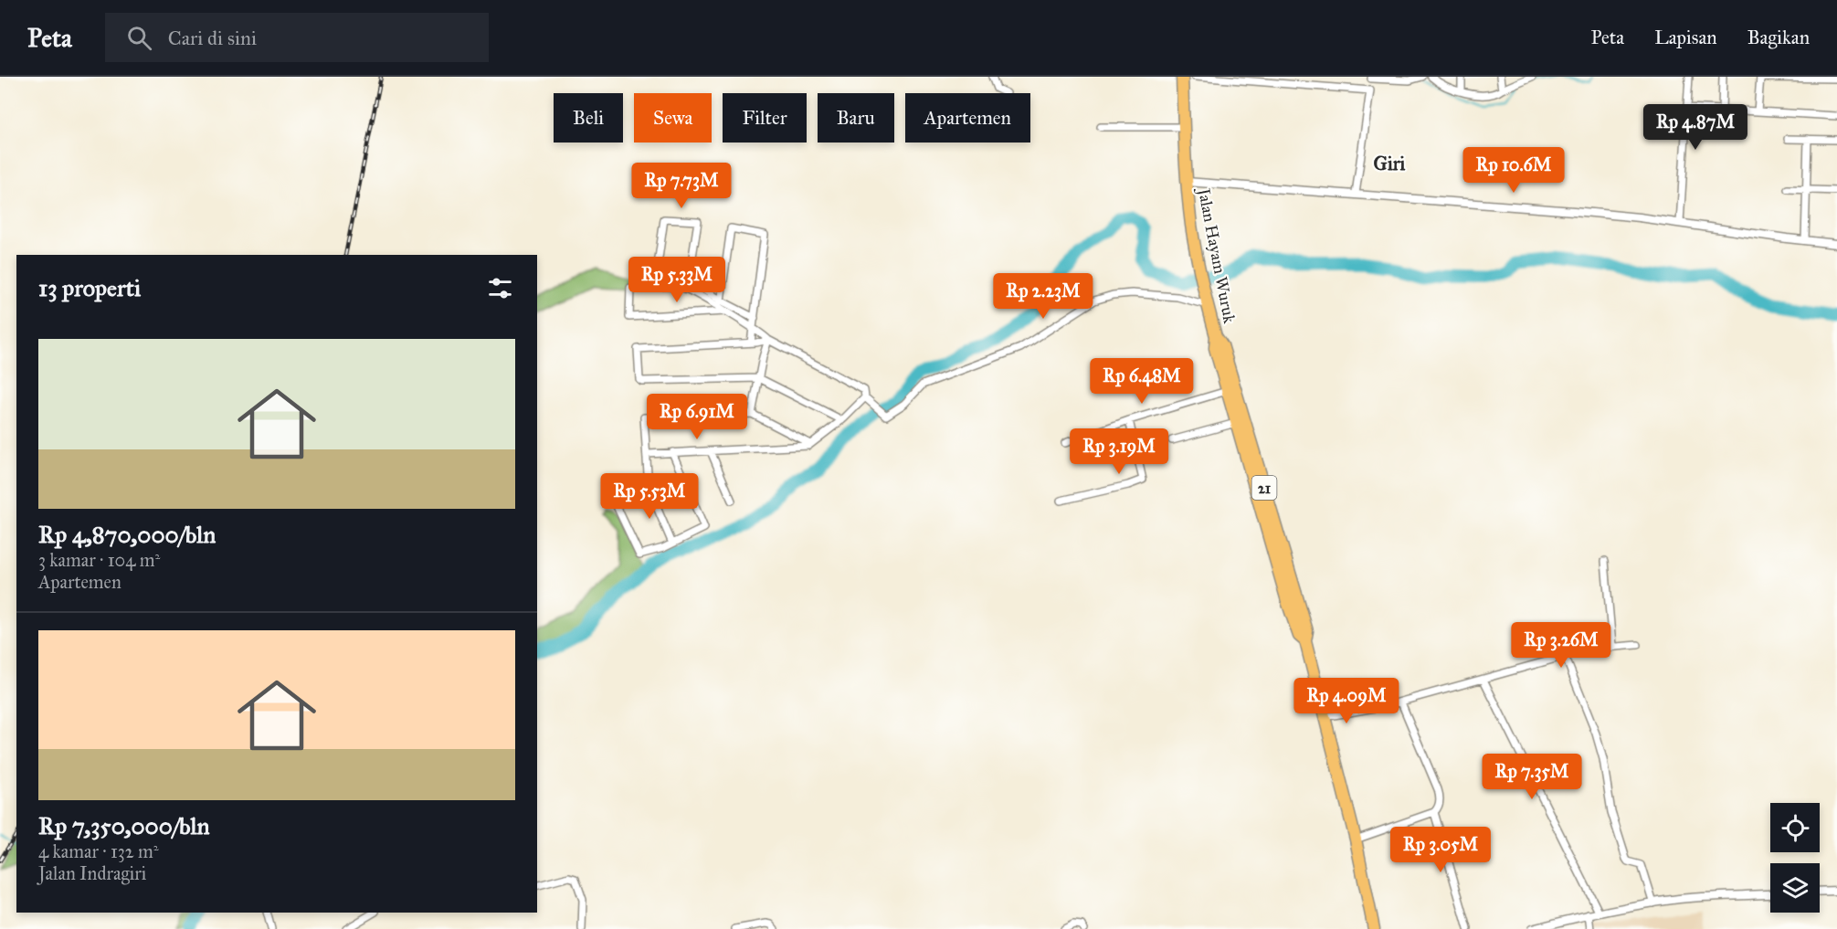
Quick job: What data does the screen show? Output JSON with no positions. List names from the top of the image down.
{
  "streets": {
    "highway": ["Jalan Hayam Wuruk", "21"]
  },
  "crossings": [
    ["Jalan Hayam Wuruk", "21"]
  ],
  "districts": ["Giri"],
  "page": {
    "header": "Peta",
    "search": "Cari di sini",
    "nav": ["Peta", "Lapisan", "Bagikan"],
    "chip": [
      "Beli",
      "Sewa",
      "Filter",
      "Baru",
      "Apartemen"
    ],
    "price": [
      "Rp 4.87M",
      "Rp 10.6M",
      "Rp 7.73M",
      "Rp 5.33M",
      "Rp 2.23M",
      "Rp 6.48M",
      "Rp 6.91M",
      "Rp 3.19M",
      "Rp 5.53M",
      "Rp 3.26M",
      "Rp 4.09M",
      "Rp 7.35M",
      "Rp 3.05M"
    ],
    "heading": "13 properti",
    "list": [
      {
        "name": "Rp 4,870,000/bln",
        "note": "3 kamar · 104 m² · Apartemen"
      },
      {
        "name": "Rp 7,350,000/bln",
        "note": "4 kamar · 132 m² · Jalan Indragiri"
      }
    ]
  }
}
